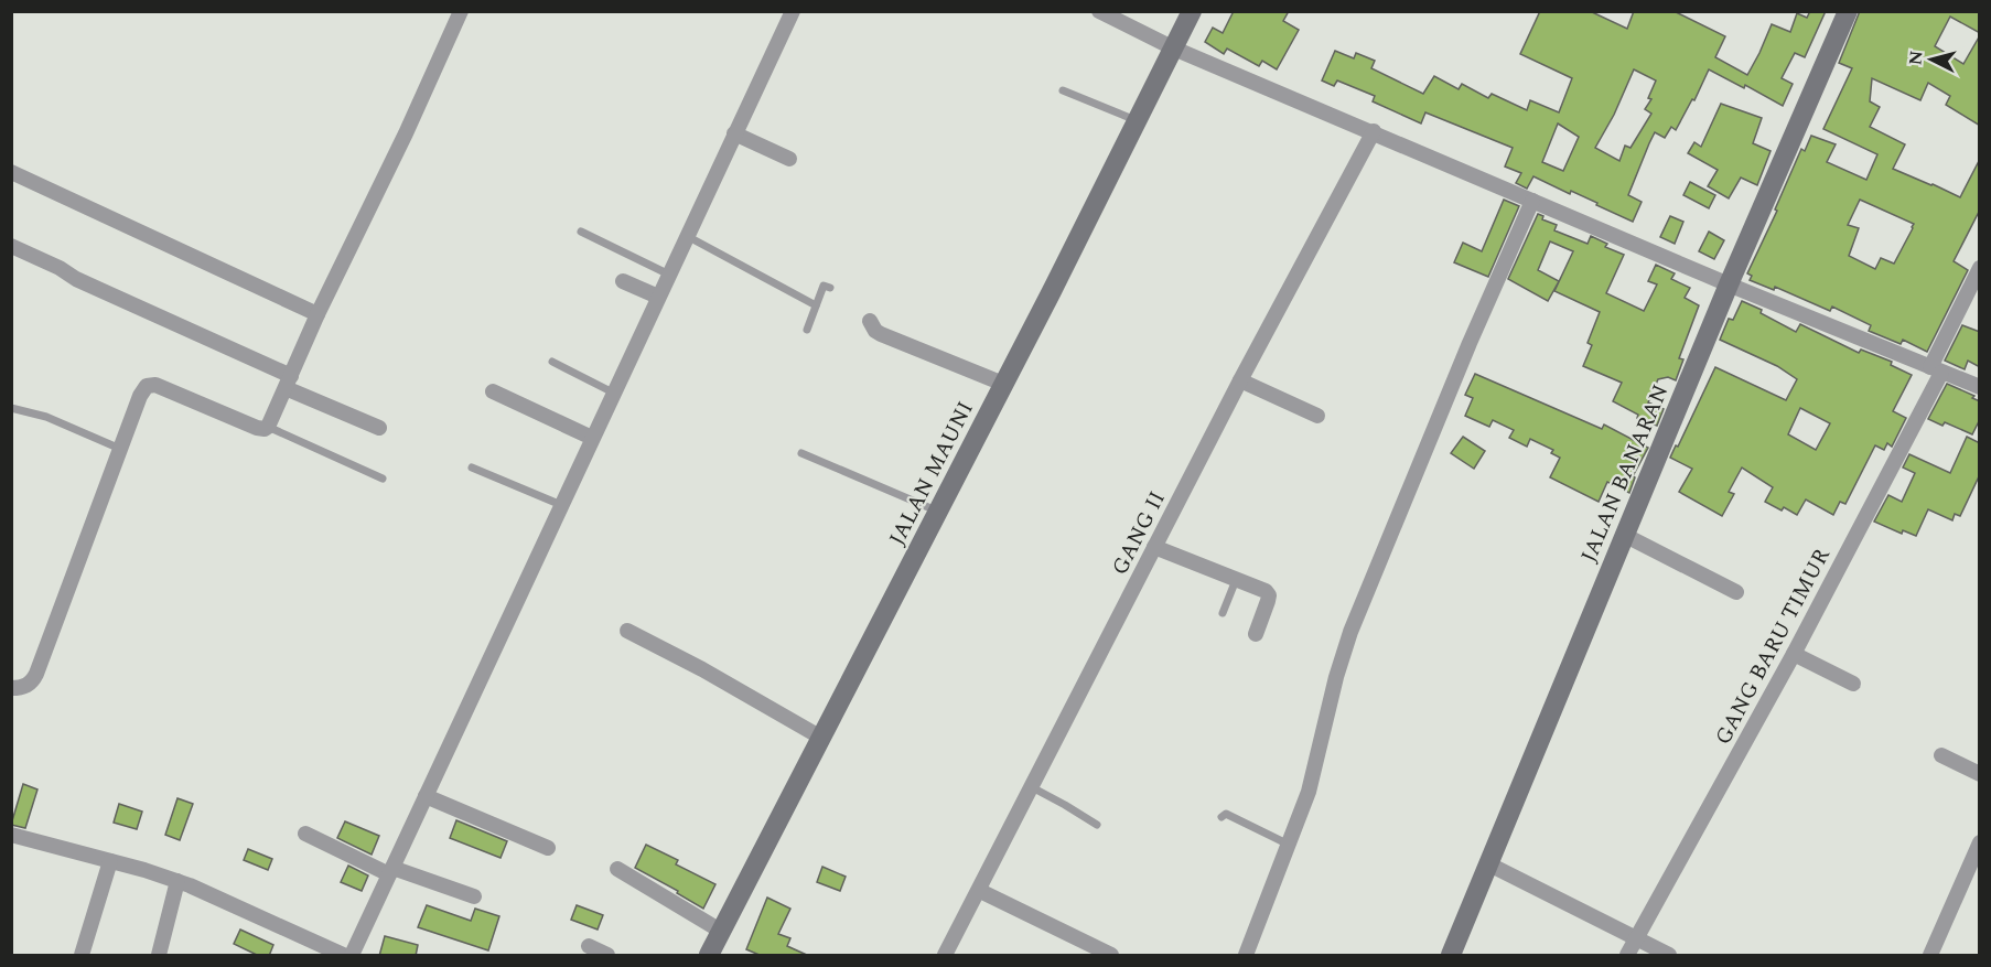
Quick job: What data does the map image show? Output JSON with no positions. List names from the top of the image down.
{
  "streets": {
    "main road": ["JALAN MAUNI", "JALAN BANARAN"],
    "street": ["GANG II", "GANG BARU TIMUR"]
  },
  "north": "left"
}
